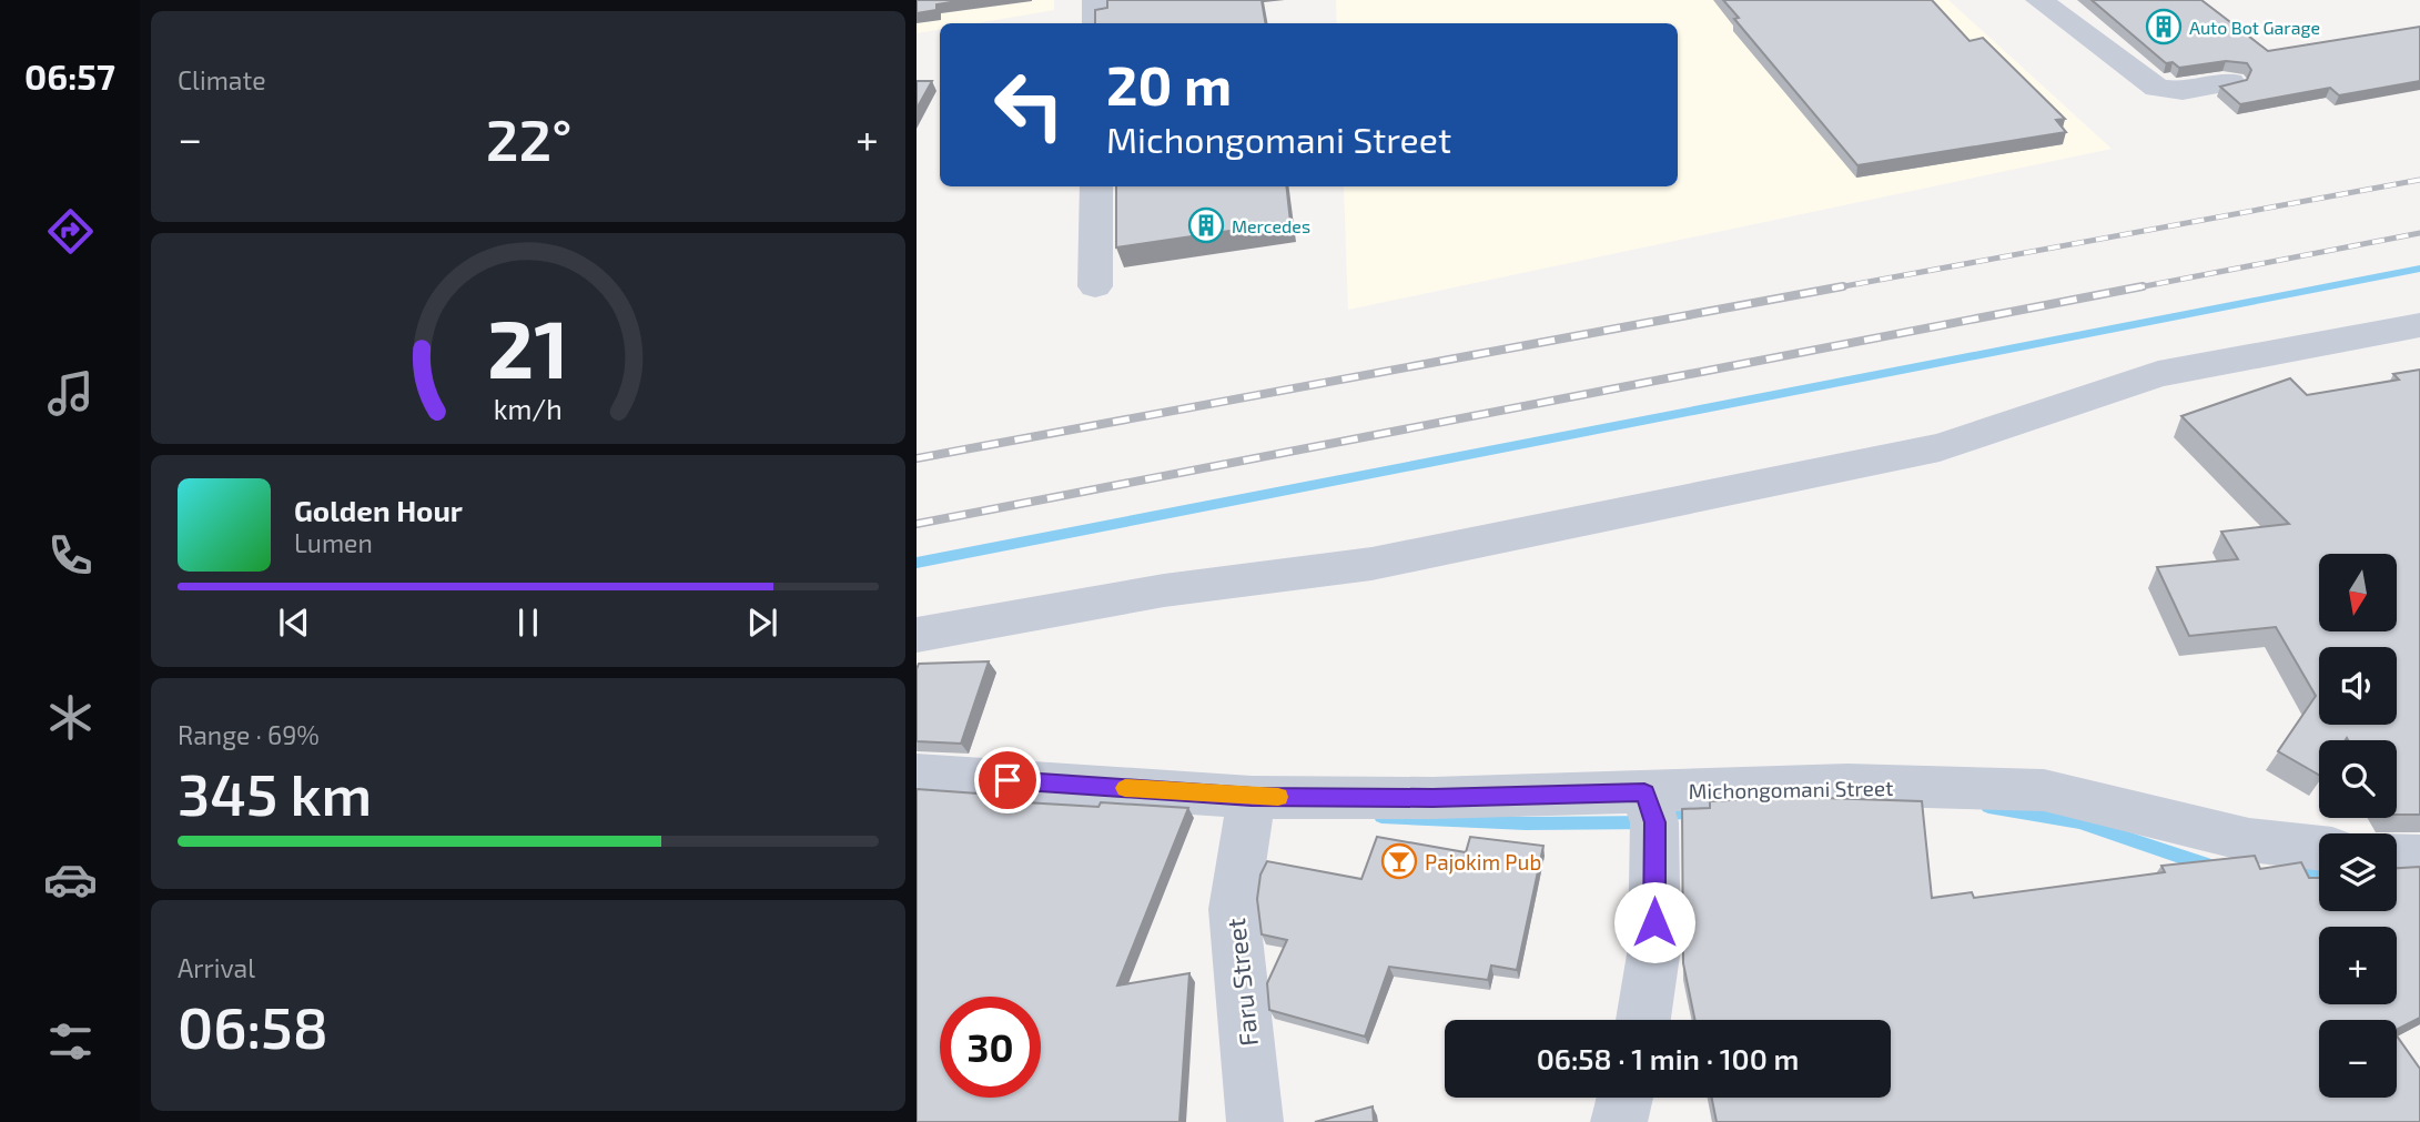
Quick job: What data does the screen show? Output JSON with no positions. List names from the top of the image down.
{
  "streets": {
    "street": ["Michongomani Street", "Faru Street"]
  },
  "crossings": [
    ["Michongomani Street", "Faru Street"]
  ],
  "places": {
    "building": ["Auto Bot Garage", "Mercedes"],
    "bar": ["Pajokim Pub"]
  },
  "north": "bottom",
  "page": {
    "tabs": "06:57",
    "tile": [
      "Climate",
      ["Range · 69%", "345 km"],
      ["Arrival", "06:58"]
    ],
    "turn": ["20 m", "Michongomani Street"],
    "heat": ["−", "22°", "+"],
    "song": ["Golden Hour", "Lumen"],
    "map_buttons": ["+", "−"],
    "limit": "30",
    "trip": "06:58 · 1 min · 100 m",
    "gauge": ["21", "km/h"]
  }
}
